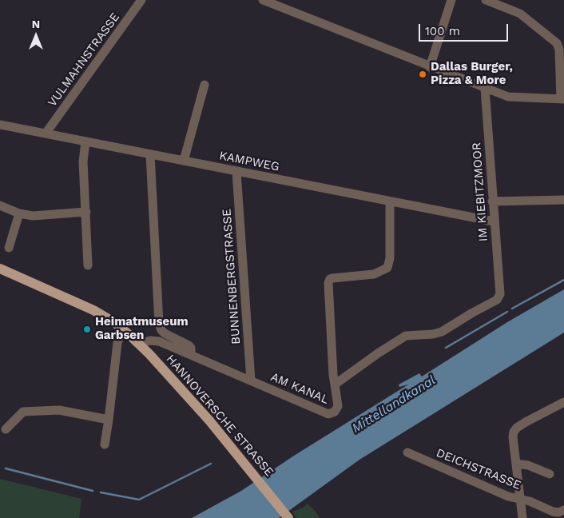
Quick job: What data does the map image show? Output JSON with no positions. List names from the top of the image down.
{
  "streets": {
    "main road": ["HANNOVERSCHE STRASSE"],
    "street": [
      "VULMAHNSTRASSE",
      "KAMPWEG",
      "IM KIEBITZMOOR",
      "BUNNENBERGSTRASSE",
      "AM KANAL",
      "DEICHSTRASSE"
    ]
  },
  "crossings": [
    ["VULMAHNSTRASSE", "KAMPWEG"],
    ["KAMPWEG", "IM KIEBITZMOOR"],
    ["KAMPWEG", "BUNNENBERGSTRASSE"],
    ["IM KIEBITZMOOR", "AM KANAL"],
    ["BUNNENBERGSTRASSE", "AM KANAL"],
    ["AM KANAL", "HANNOVERSCHE STRASSE"]
  ],
  "water": ["Mittellandkanal"],
  "places": ["Dallas Burger, Pizza & More", "Heimatmuseum Garbsen"],
  "scale_bar": "100 m",
  "north": "top"
}
